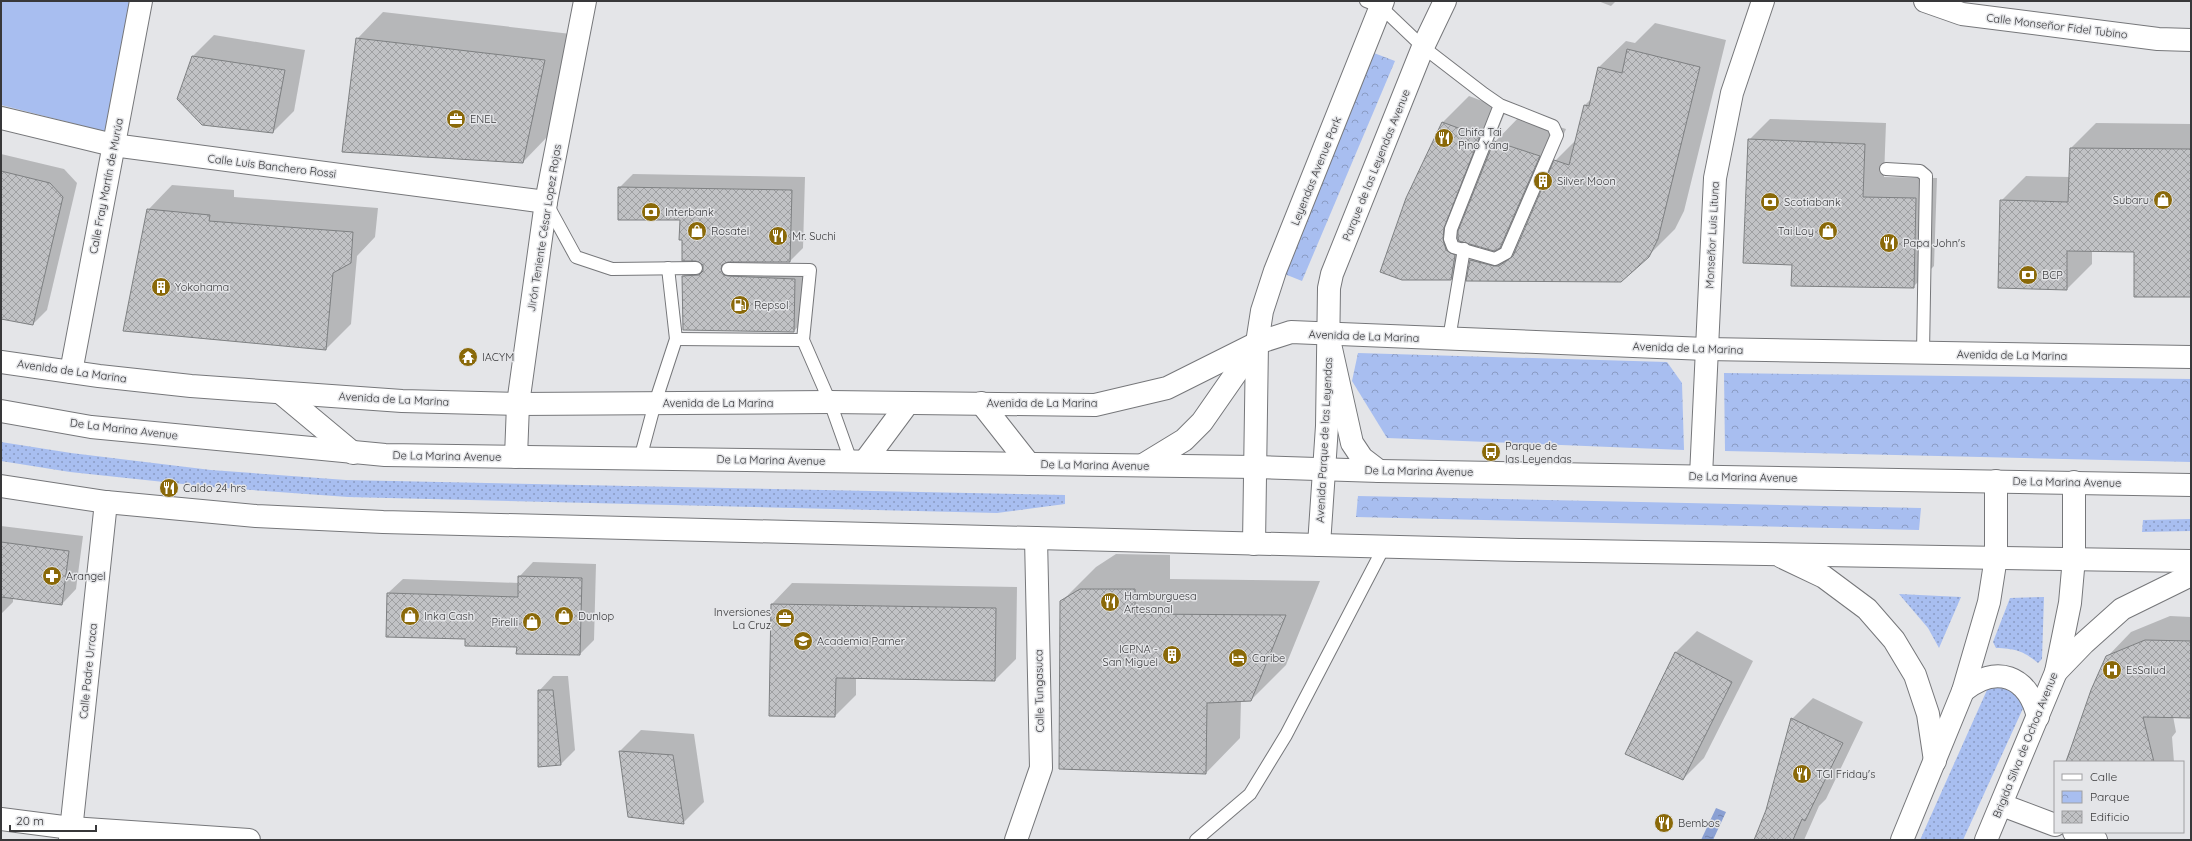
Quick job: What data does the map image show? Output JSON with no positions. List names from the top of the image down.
{
  "streets": {
    "main road": [
      "Calle Monseñor Fidel Tubino",
      "Parque de las Leyendas Avenue",
      "Calle Luis Banchero Rossi",
      "Leyendas Avenue Park",
      "Calle Fray Martín de Murúa",
      "Jirón Teniente César Lopez Rojas",
      "Monseñor Luis Lituna",
      "Avenida de La Marina",
      "De La Marina Avenue",
      "Avenida Parque de las Leyendas",
      "Calle Padre Urraca",
      "Calle Tungasuca",
      "Brigida Silva de Ochoa Avenue"
    ]
  },
  "crossings": [
    ["Parque de las Leyendas Avenue", "Avenida de La Marina"],
    ["Parque de las Leyendas Avenue", "Avenida Parque de las Leyendas"],
    ["Calle Luis Banchero Rossi", "Calle Fray Martín de Murúa"],
    ["Calle Luis Banchero Rossi", "Jirón Teniente César Lopez Rojas"],
    ["Leyendas Avenue Park", "Avenida de La Marina"],
    ["Calle Fray Martín de Murúa", "Avenida de La Marina"],
    ["Jirón Teniente César Lopez Rojas", "Avenida de La Marina"],
    ["Jirón Teniente César Lopez Rojas", "De La Marina Avenue"],
    ["Monseñor Luis Lituna", "Avenida de La Marina"],
    ["Monseñor Luis Lituna", "De La Marina Avenue"],
    ["Avenida de La Marina", "Avenida Parque de las Leyendas"],
    ["De La Marina Avenue", "Avenida Parque de las Leyendas"],
    ["De La Marina Avenue", "Brigida Silva de Ochoa Avenue"]
  ],
  "places": {
    "office": ["ENEL", "Inversiones La Cruz"],
    "restaurant": [
      "Chifa Tai Pino Yang",
      "Mr. Suchi",
      "Papa John's",
      "Caldo 24 hrs",
      "Hamburguesa Artesanal",
      "TGI Friday's",
      "Bembos"
    ],
    "building": ["Silver Moon", "Yokohama", "ICPNA - San Miguel"],
    "shop": [
      "Subaru",
      "Rosatel",
      "Tai Loy",
      "Inka Cash",
      "Dunlop",
      "Pirelli"
    ],
    "bank": ["Scotiabank", "Interbank", "BCP"],
    "fuel station": ["Repsol"],
    "temple": ["IACYM"],
    "bus stop": ["Parque de las Leyendas"],
    "pharmacy": ["Arangel"],
    "school or university": ["Academia Pamer"],
    "hotel": ["Caribe"],
    "hospital": ["EsSalud"]
  },
  "legend": ["Calle", "Parque", "Edificio"],
  "scale_bar": "20 m"
}
